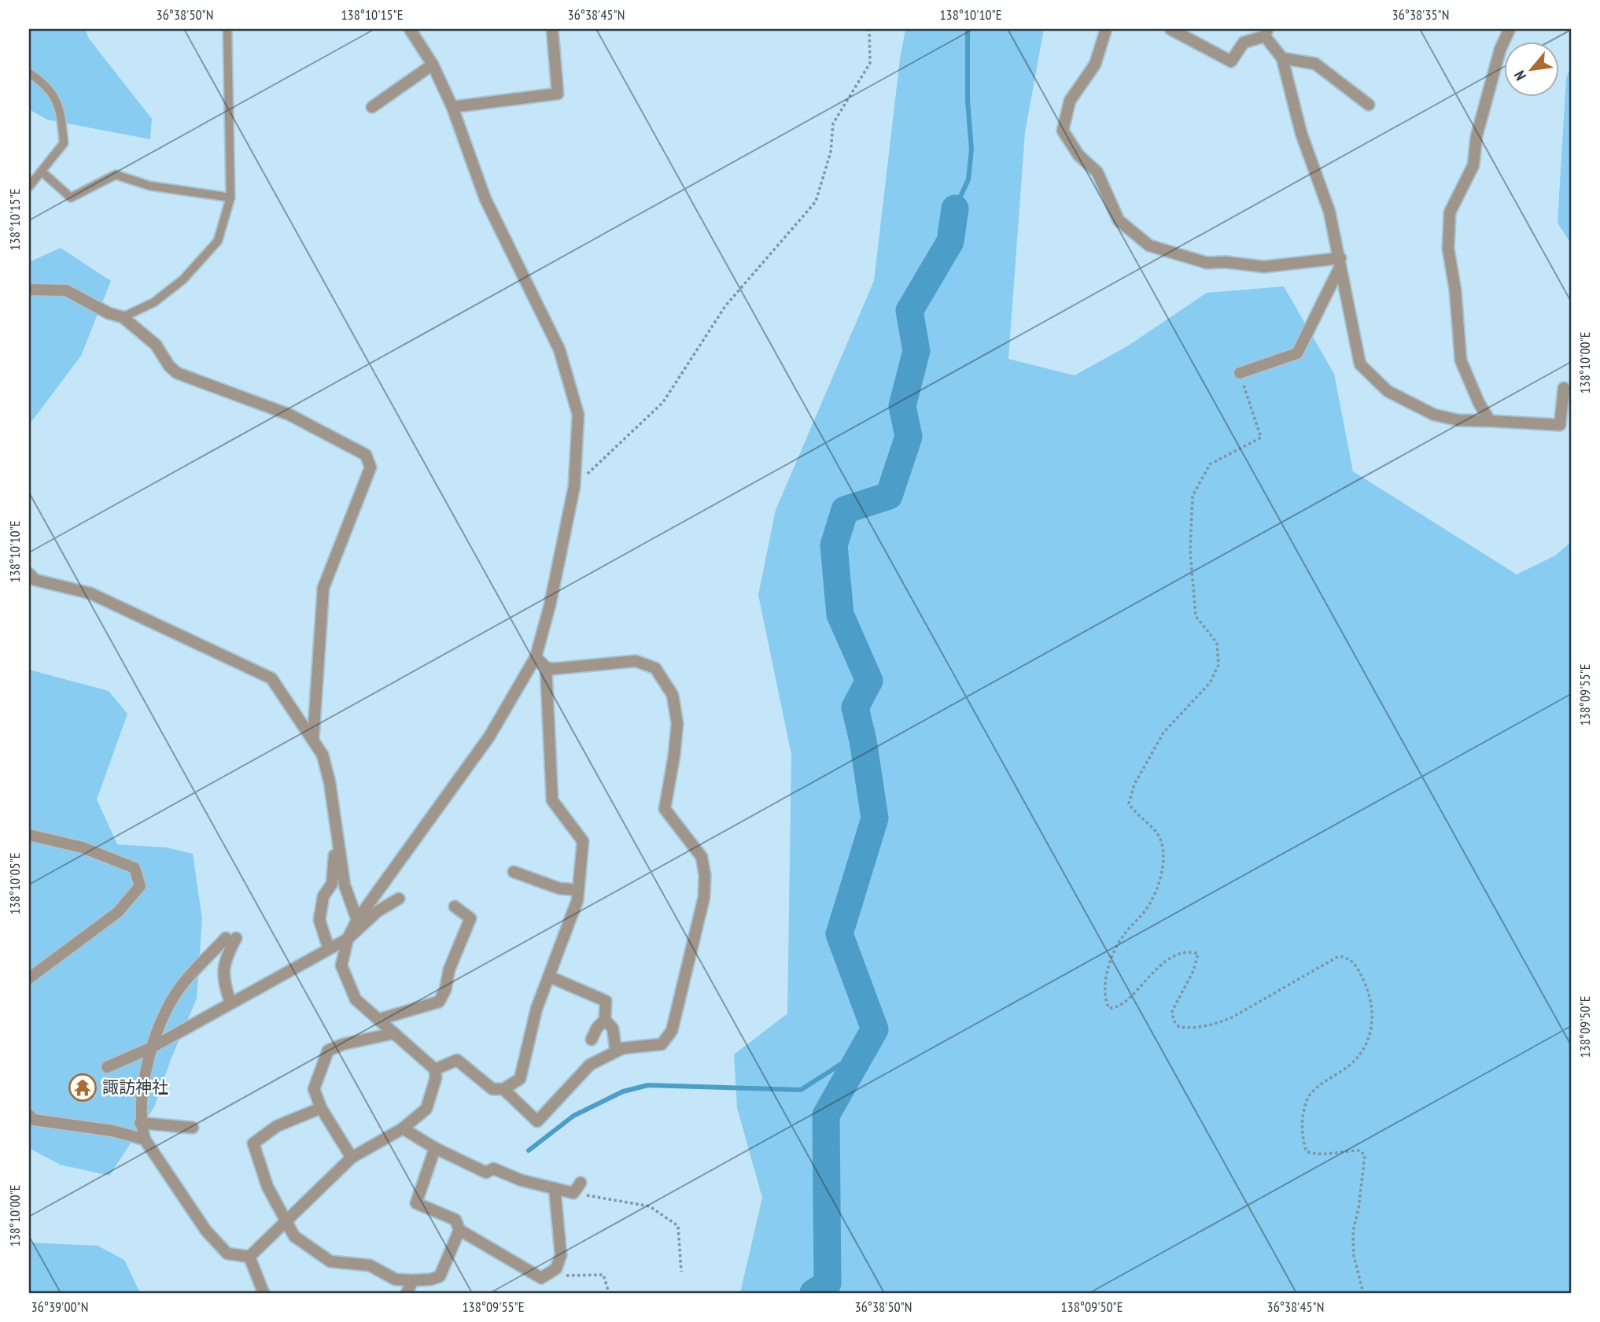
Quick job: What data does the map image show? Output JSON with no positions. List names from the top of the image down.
{
  "places": {
    "temple": ["諏訪神社"]
  },
  "north": "bottom left",
  "coordinates": [
    "36°38'50\"N",
    "138°10'15\"E",
    "36°38'45\"N",
    "138°10'10\"E",
    "36°38'35\"N",
    "138°10'00\"E",
    "138°09'55\"E",
    "138°10'05\"E",
    "138°09'50\"E",
    "36°39'00\"N"
  ]
}
